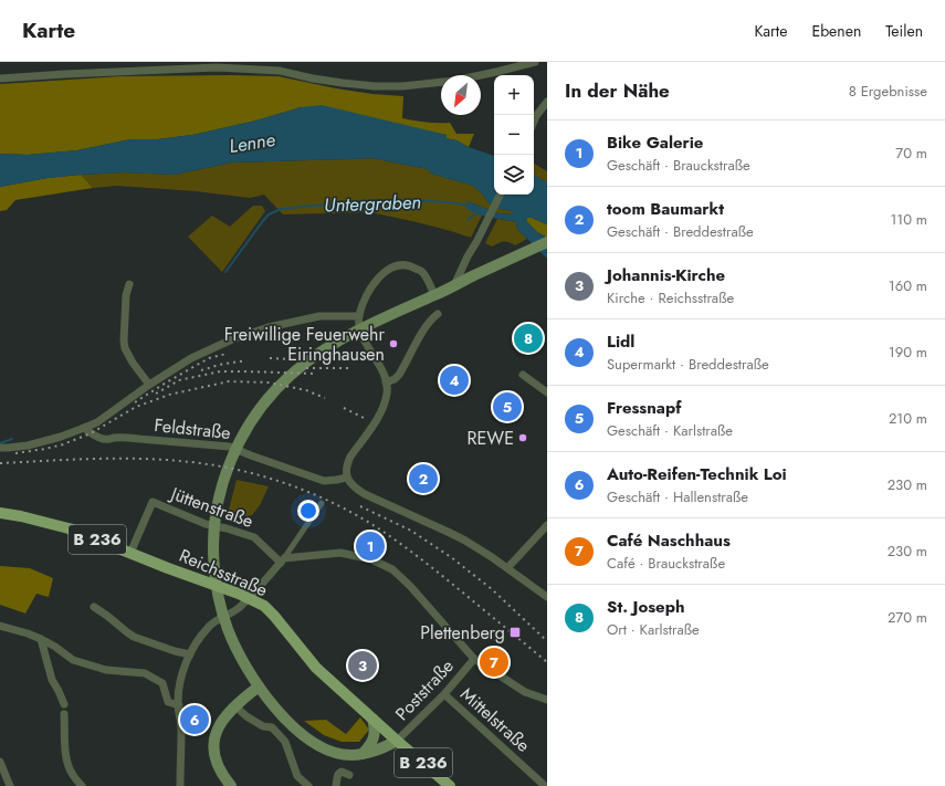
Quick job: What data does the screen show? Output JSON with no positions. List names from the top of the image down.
{
  "streets": {
    "main road": ["B 236", "Reichsstraße"],
    "street": [
      "Feldstraße",
      "Jüttenstraße",
      "Poststraße",
      "Mittelstraße"
    ]
  },
  "crossings": [
    ["Jüttenstraße", "Reichsstraße"],
    ["Reichsstraße", "Poststraße"],
    ["Poststraße", "Mittelstraße"]
  ],
  "water": ["Lenne", "Untergraben"],
  "places": {
    "other": ["Freiwillige Feuerwehr Eiringhausen", "REWE"],
    "transit": ["Plettenberg"]
  },
  "north": "bottom left",
  "page": {
    "header": "Karte",
    "nav": ["Karte", "Ebenen", "Teilen"],
    "heading": ["In der Nähe", "8 Ergebnisse"],
    "map_buttons": ["+", "−"],
    "list": [
      {
        "mark": "1",
        "name": "Bike Galerie",
        "note": "Geschäft · Brauckstraße",
        "value": "70 m"
      },
      {
        "mark": "2",
        "name": "toom Baumarkt",
        "note": "Geschäft · Breddestraße",
        "value": "110 m"
      },
      {
        "mark": "3",
        "name": "Johannis-Kirche",
        "note": "Kirche · Reichsstraße",
        "value": "160 m"
      },
      {
        "mark": "4",
        "name": "Lidl",
        "note": "Supermarkt · Breddestraße",
        "value": "190 m"
      },
      {
        "mark": "5",
        "name": "Fressnapf",
        "note": "Geschäft · Karlstraße",
        "value": "210 m"
      },
      {
        "mark": "6",
        "name": "Auto-Reifen-Technik Loi",
        "note": "Geschäft · Hallenstraße",
        "value": "230 m"
      },
      {
        "mark": "7",
        "name": "Café Naschhaus",
        "note": "Café · Brauckstraße",
        "value": "230 m"
      },
      {
        "mark": "8",
        "name": "St. Joseph",
        "note": "Ort · Karlstraße",
        "value": "270 m"
      }
    ],
    "pins": [
      "8",
      "4",
      "5",
      "2",
      "1",
      "7",
      "3",
      "6"
    ]
  }
}
